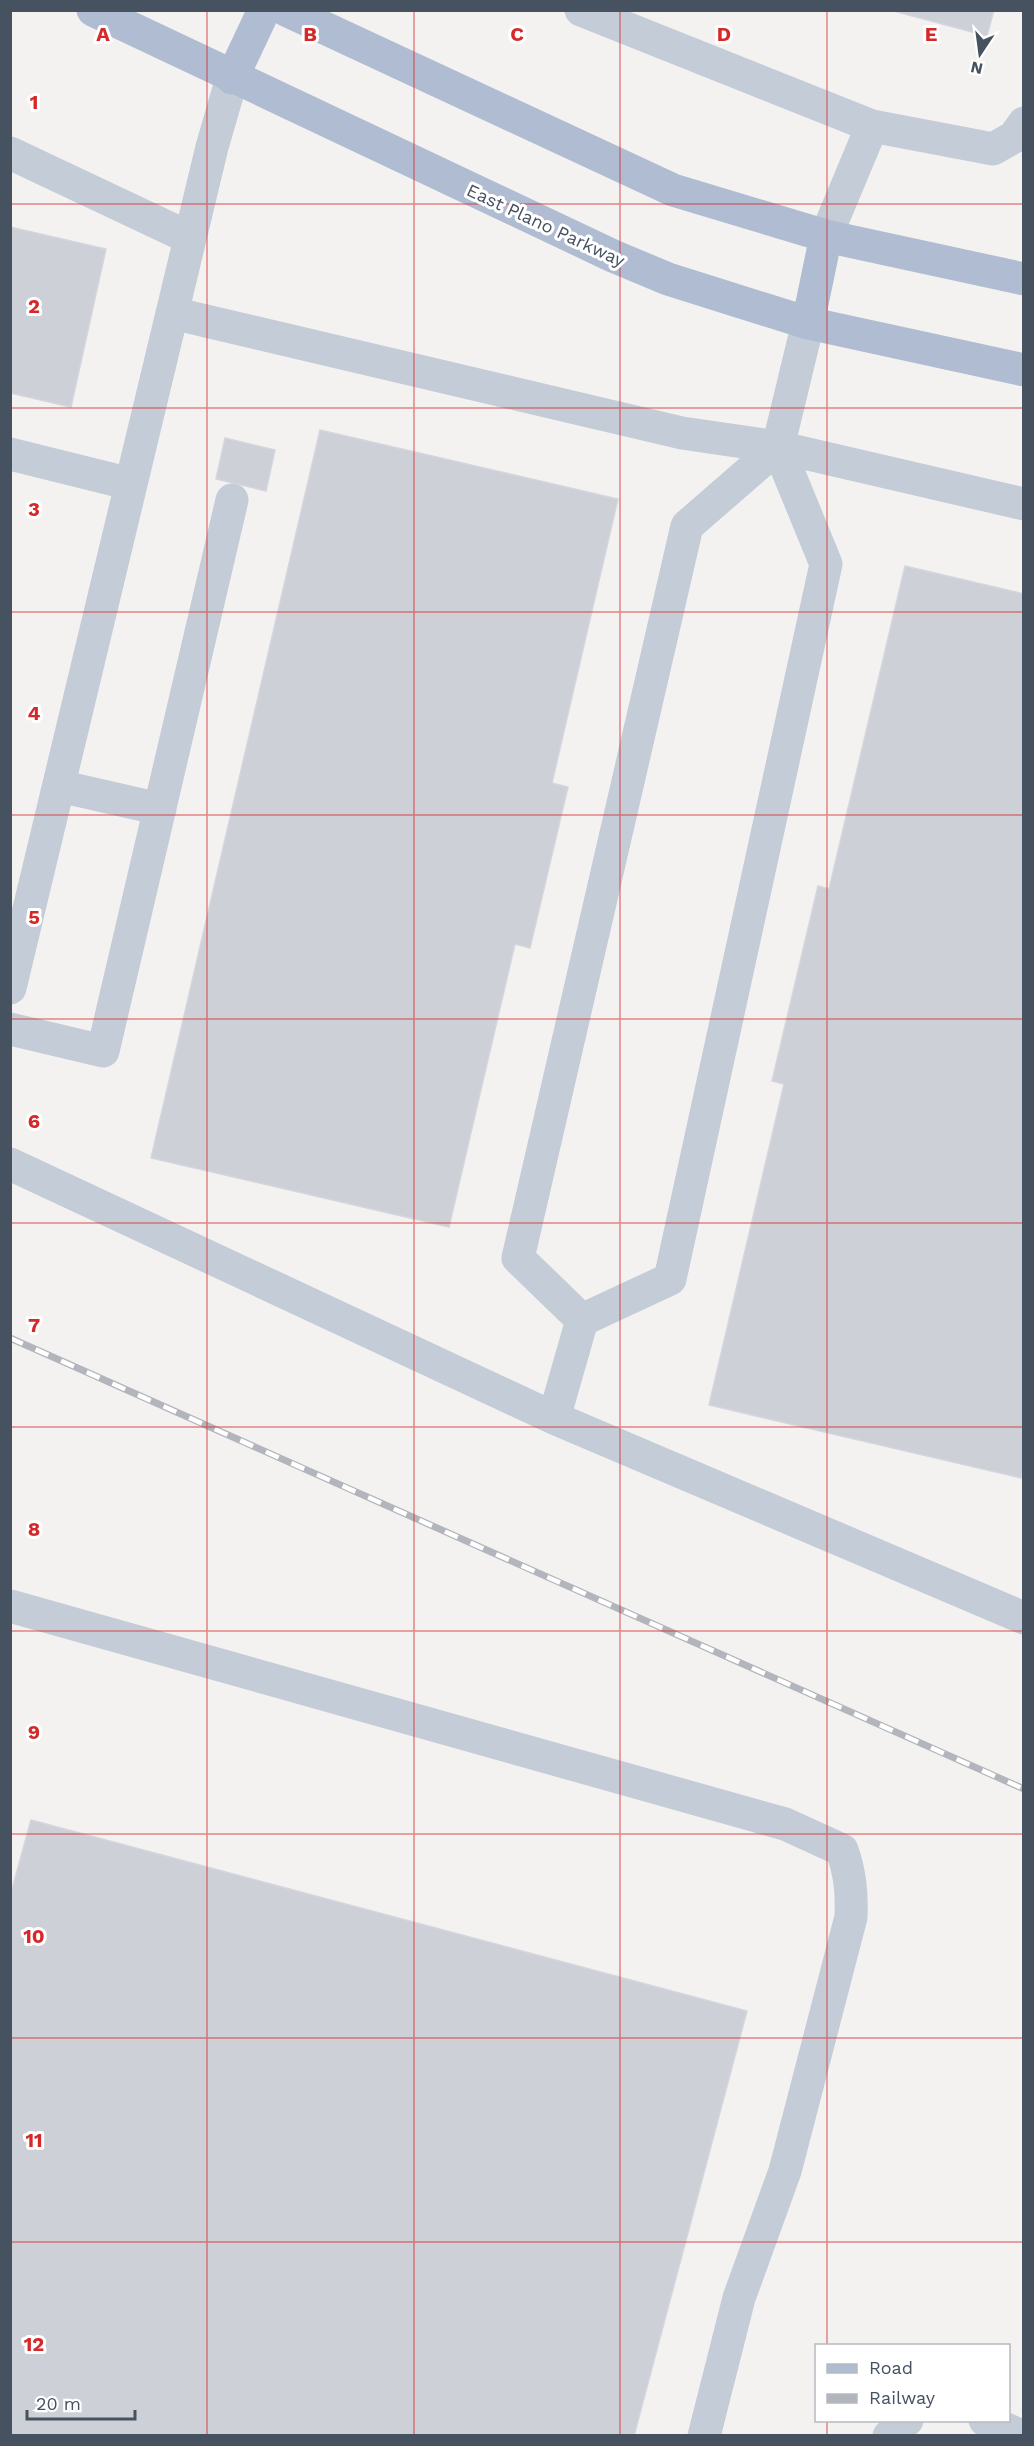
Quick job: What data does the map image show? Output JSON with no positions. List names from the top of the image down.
{
  "streets": {
    "main road": ["East Plano Parkway"]
  },
  "legend": ["Road", "Railway"],
  "scale_bar": "20 m",
  "north": "bottom",
  "grid": {
    "columns": [
      "A",
      "B",
      "C",
      "D",
      "E"
    ],
    "rows": [
      "1",
      "2",
      "3",
      "4",
      "5",
      "6",
      "7",
      "8",
      "9",
      "10",
      "11",
      "12"
    ]
  }
}
